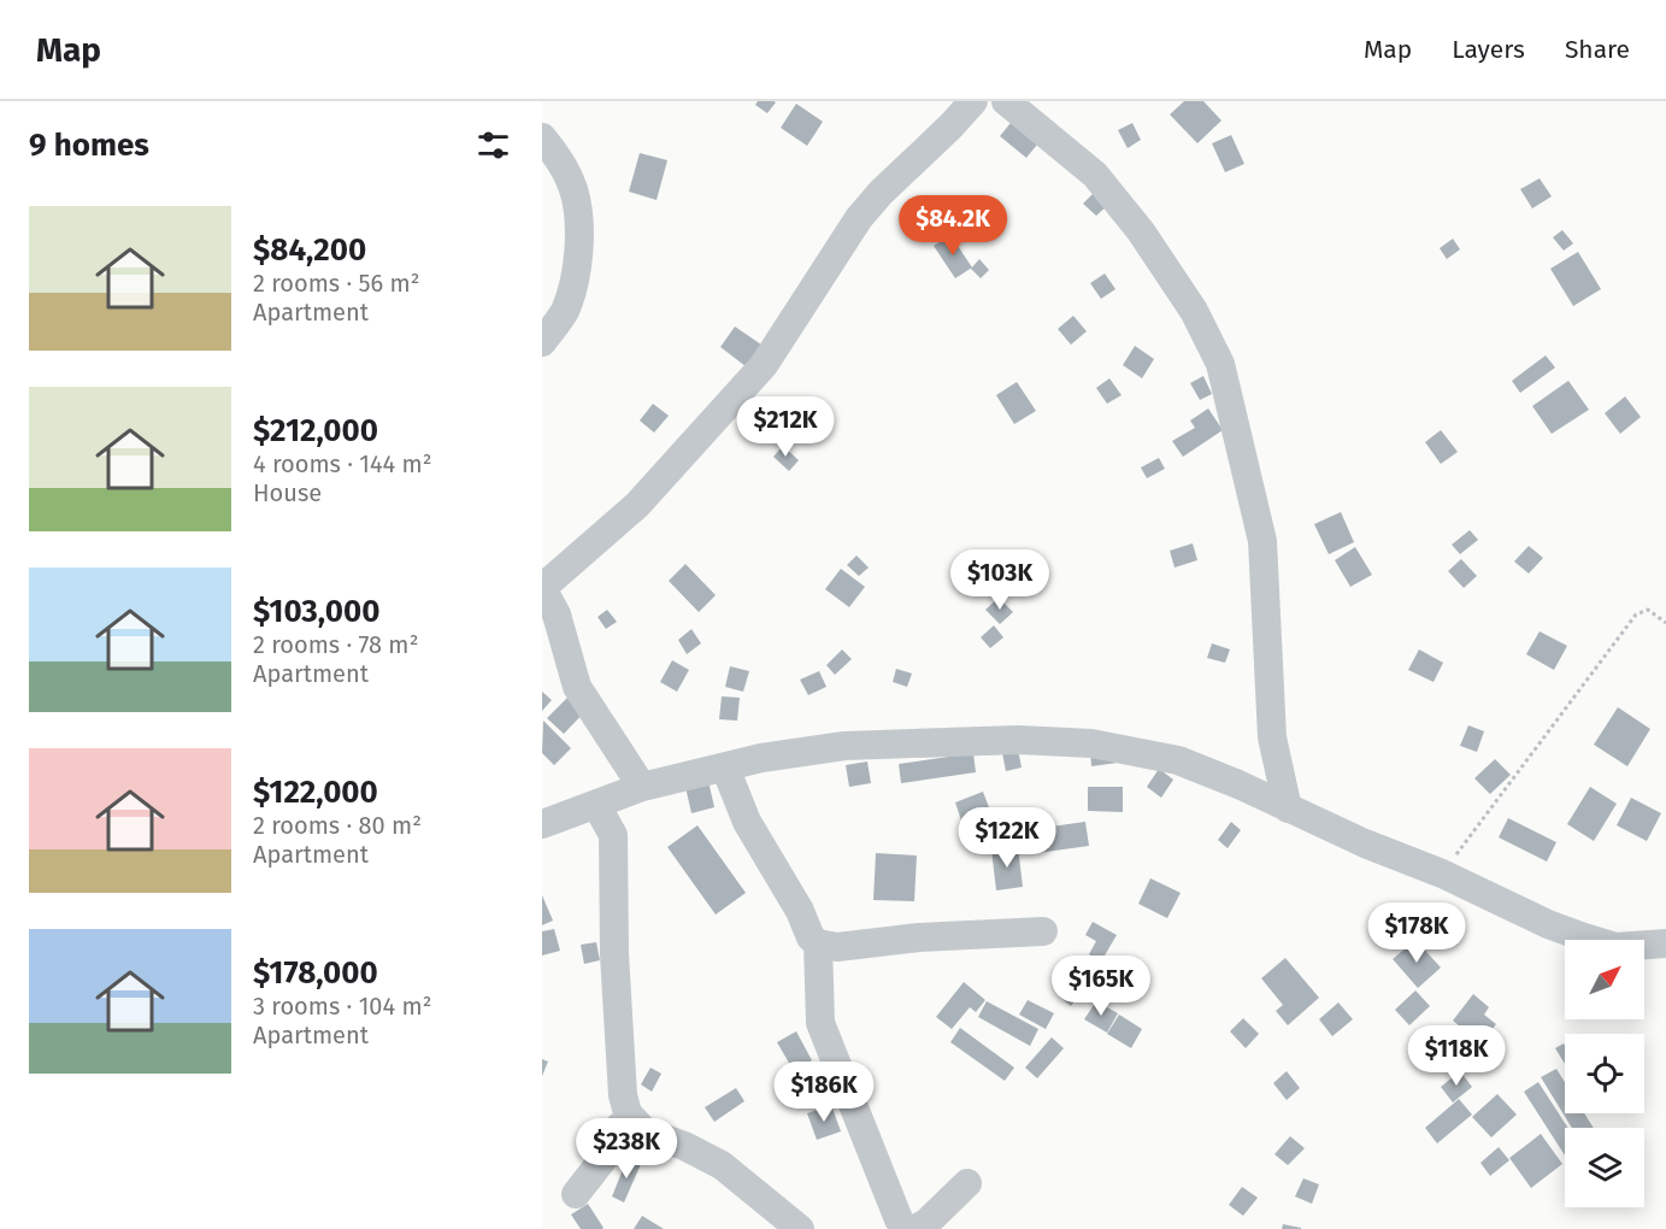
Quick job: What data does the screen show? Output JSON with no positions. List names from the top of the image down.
{
  "north": "top right",
  "page": {
    "header": "Map",
    "nav": ["Map", "Layers", "Share"],
    "heading": "9 homes",
    "list": [
      {
        "name": "$84,200",
        "note": "2 rooms · 56 m² · Apartment"
      },
      {
        "name": "$212,000",
        "note": "4 rooms · 144 m² · House"
      },
      {
        "name": "$103,000",
        "note": "2 rooms · 78 m² · Apartment"
      },
      {
        "name": "$122,000",
        "note": "2 rooms · 80 m² · Apartment"
      },
      {
        "name": "$178,000",
        "note": "3 rooms · 104 m² · Apartment"
      }
    ],
    "price": [
      "$84.2K",
      "$212K",
      "$103K",
      "$122K",
      "$178K",
      "$165K",
      "$118K",
      "$186K",
      "$238K"
    ]
  }
}
